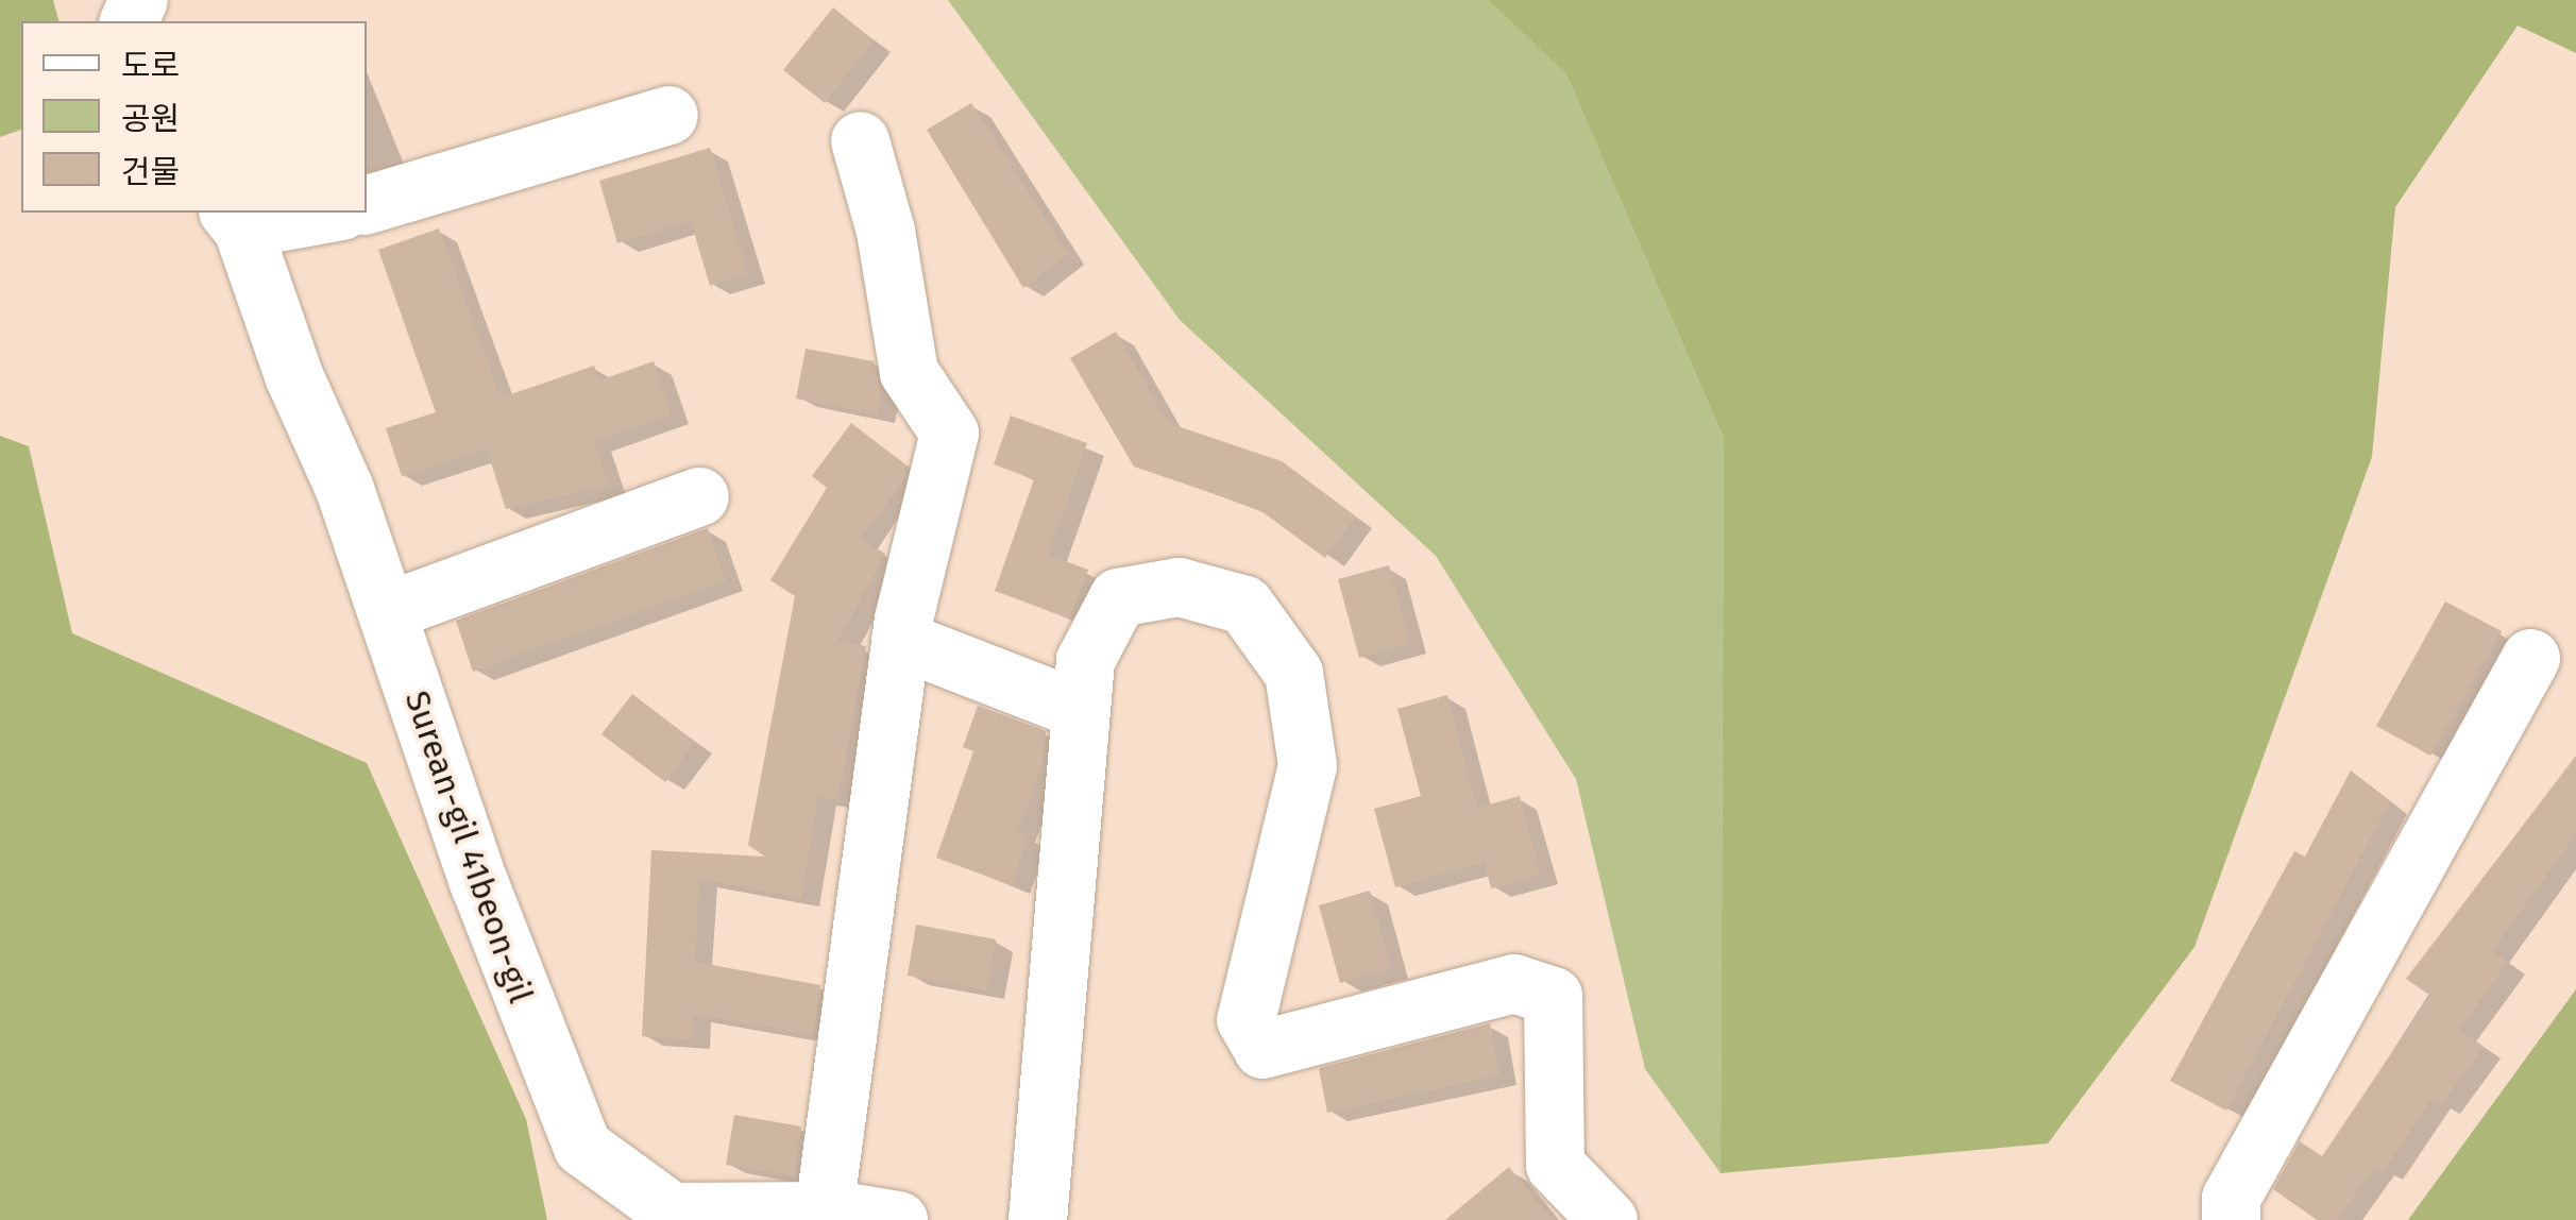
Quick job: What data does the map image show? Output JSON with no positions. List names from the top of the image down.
{
  "streets": {
    "lane": ["Surean-gil 41beon-gil"]
  },
  "legend": ["도로", "공원", "건물"]
}
